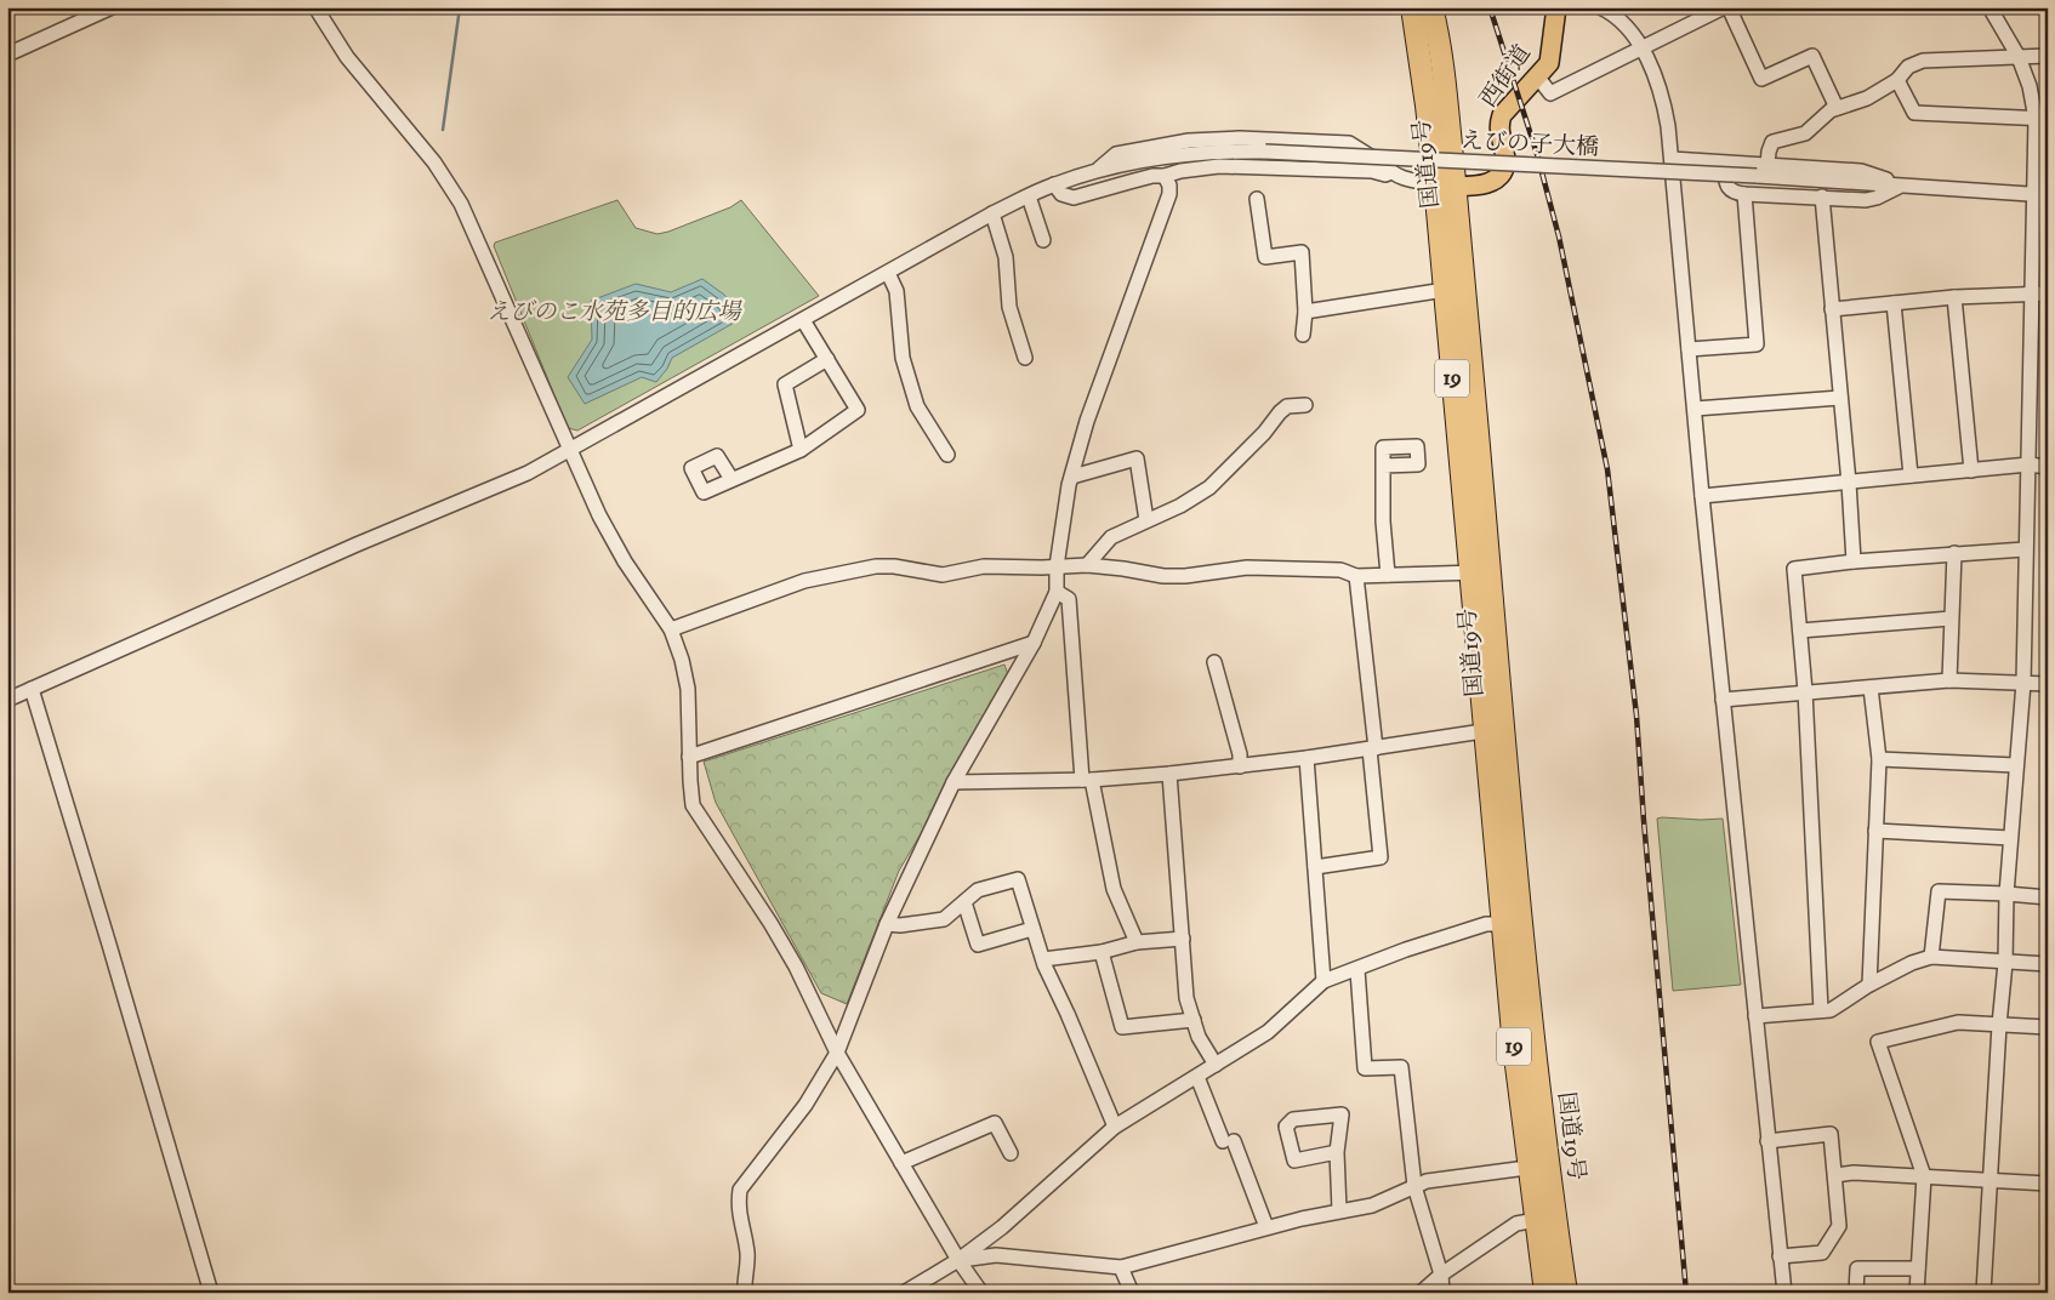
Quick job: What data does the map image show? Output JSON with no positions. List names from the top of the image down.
{
  "streets": {
    "highway": ["国道19号", "19"],
    "main road": ["西街道"],
    "street": ["えびの子大橋"]
  },
  "crossings": [
    ["西街道", "国道19号"]
  ],
  "parks": ["えびのこ水苑多目的広場"]
}
